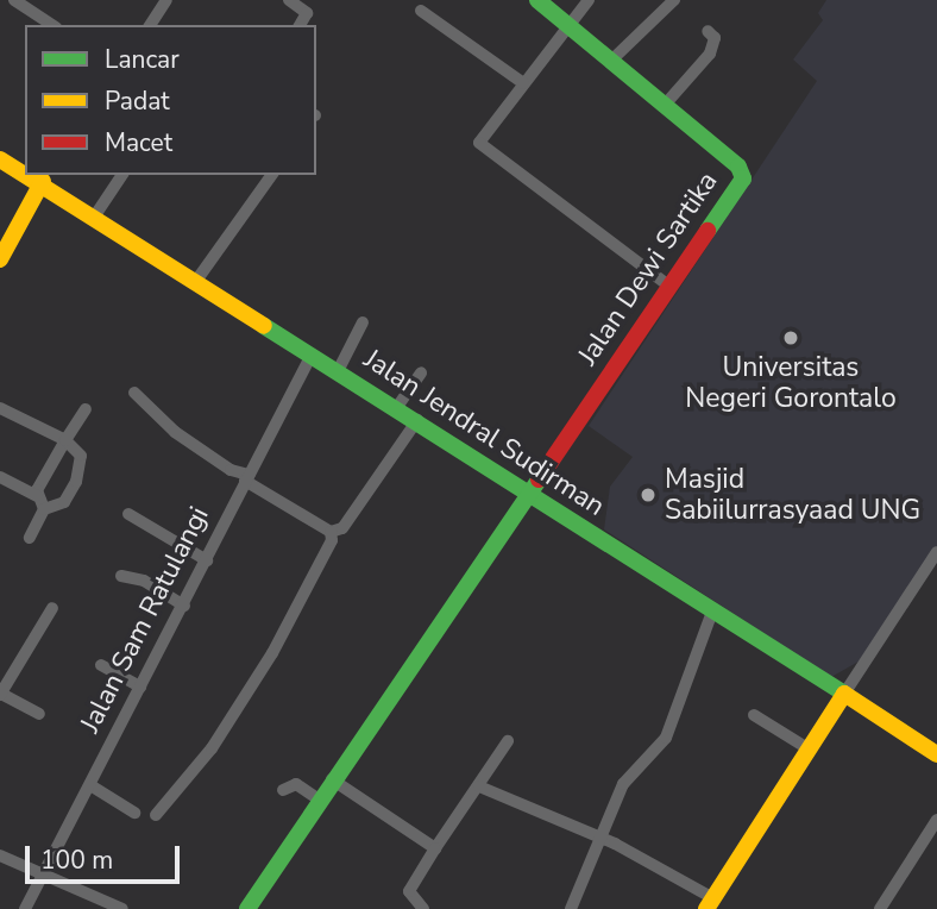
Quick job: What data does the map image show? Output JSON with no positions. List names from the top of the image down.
{
  "streets": {
    "street": ["Jalan Dewi Sartika", "Jalan Jendral Sudirman", "Jalan Sam Ratulangi"]
  },
  "crossings": [
    ["Jalan Dewi Sartika", "Jalan Jendral Sudirman"],
    ["Jalan Jendral Sudirman", "Jalan Sam Ratulangi"]
  ],
  "places": ["Universitas Negeri Gorontalo", "Masjid Sabiilurrasyaad UNG"],
  "legend": ["Lancar", "Padat", "Macet"],
  "scale_bar": "100 m"
}
